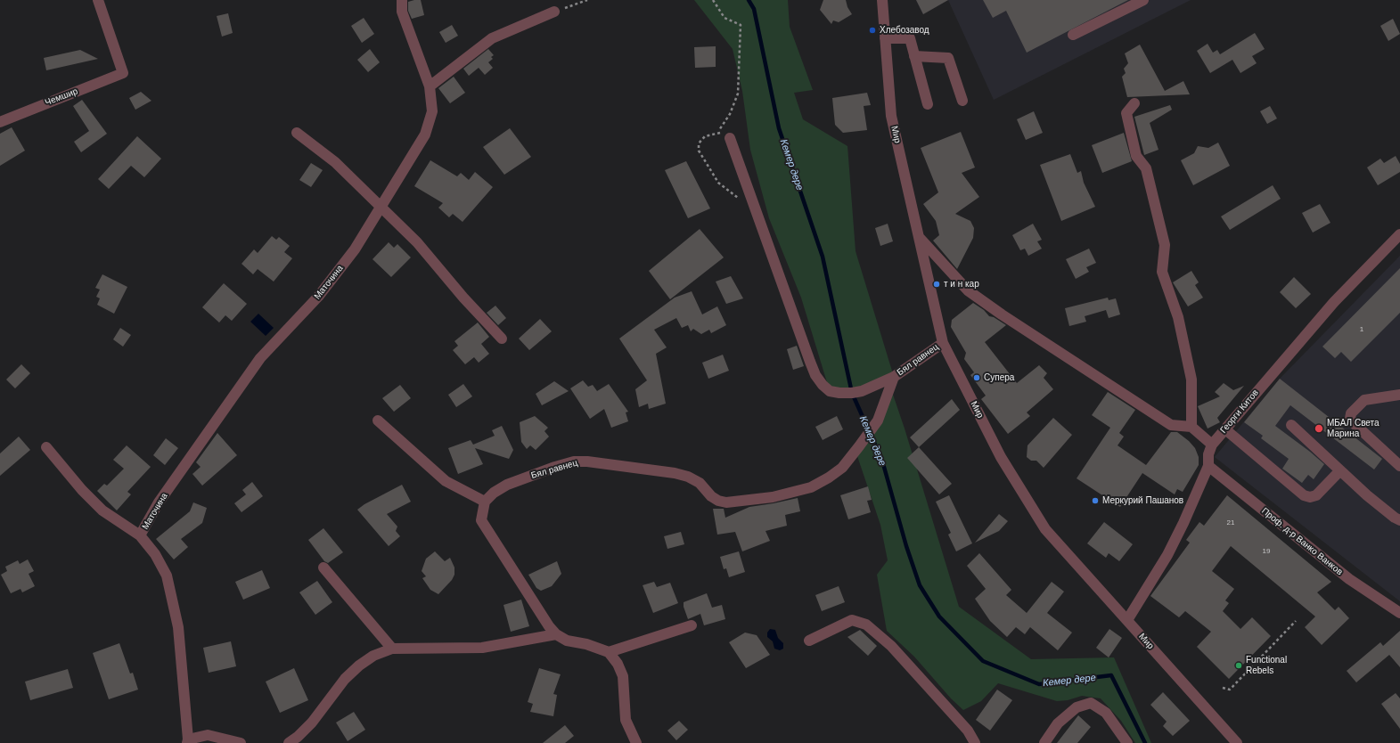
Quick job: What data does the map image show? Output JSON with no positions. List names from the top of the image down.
{
  "streets": {
    "street": [
      "Чемшир",
      "Мир",
      "Маточина",
      "Бял равнец",
      "Георги Китов",
      "Проф. д-р Ванко Ванков"
    ]
  },
  "crossings": [
    ["Мир", "Бял равнец"],
    ["Мир", "Георги Китов"],
    ["Георги Китов", "Проф. д-р Ванко Ванков"]
  ],
  "water": ["Кемер дере"],
  "places": [
    "Хлебозавод",
    "т и н кар",
    "Супера",
    "МБАЛ Света Марина",
    "Меркурий Пашанов",
    "Functional Rebels"
  ],
  "house_numbers": ["1", "21", "19"]
}
